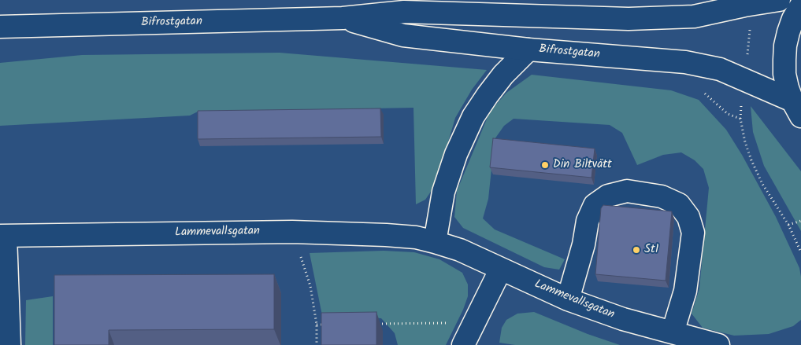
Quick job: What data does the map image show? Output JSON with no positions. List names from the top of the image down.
{
  "streets": {
    "main road": ["Bifrostgatan", "Lammevallsgatan"]
  },
  "places": ["Din Biltvätt", "St1"]
}
